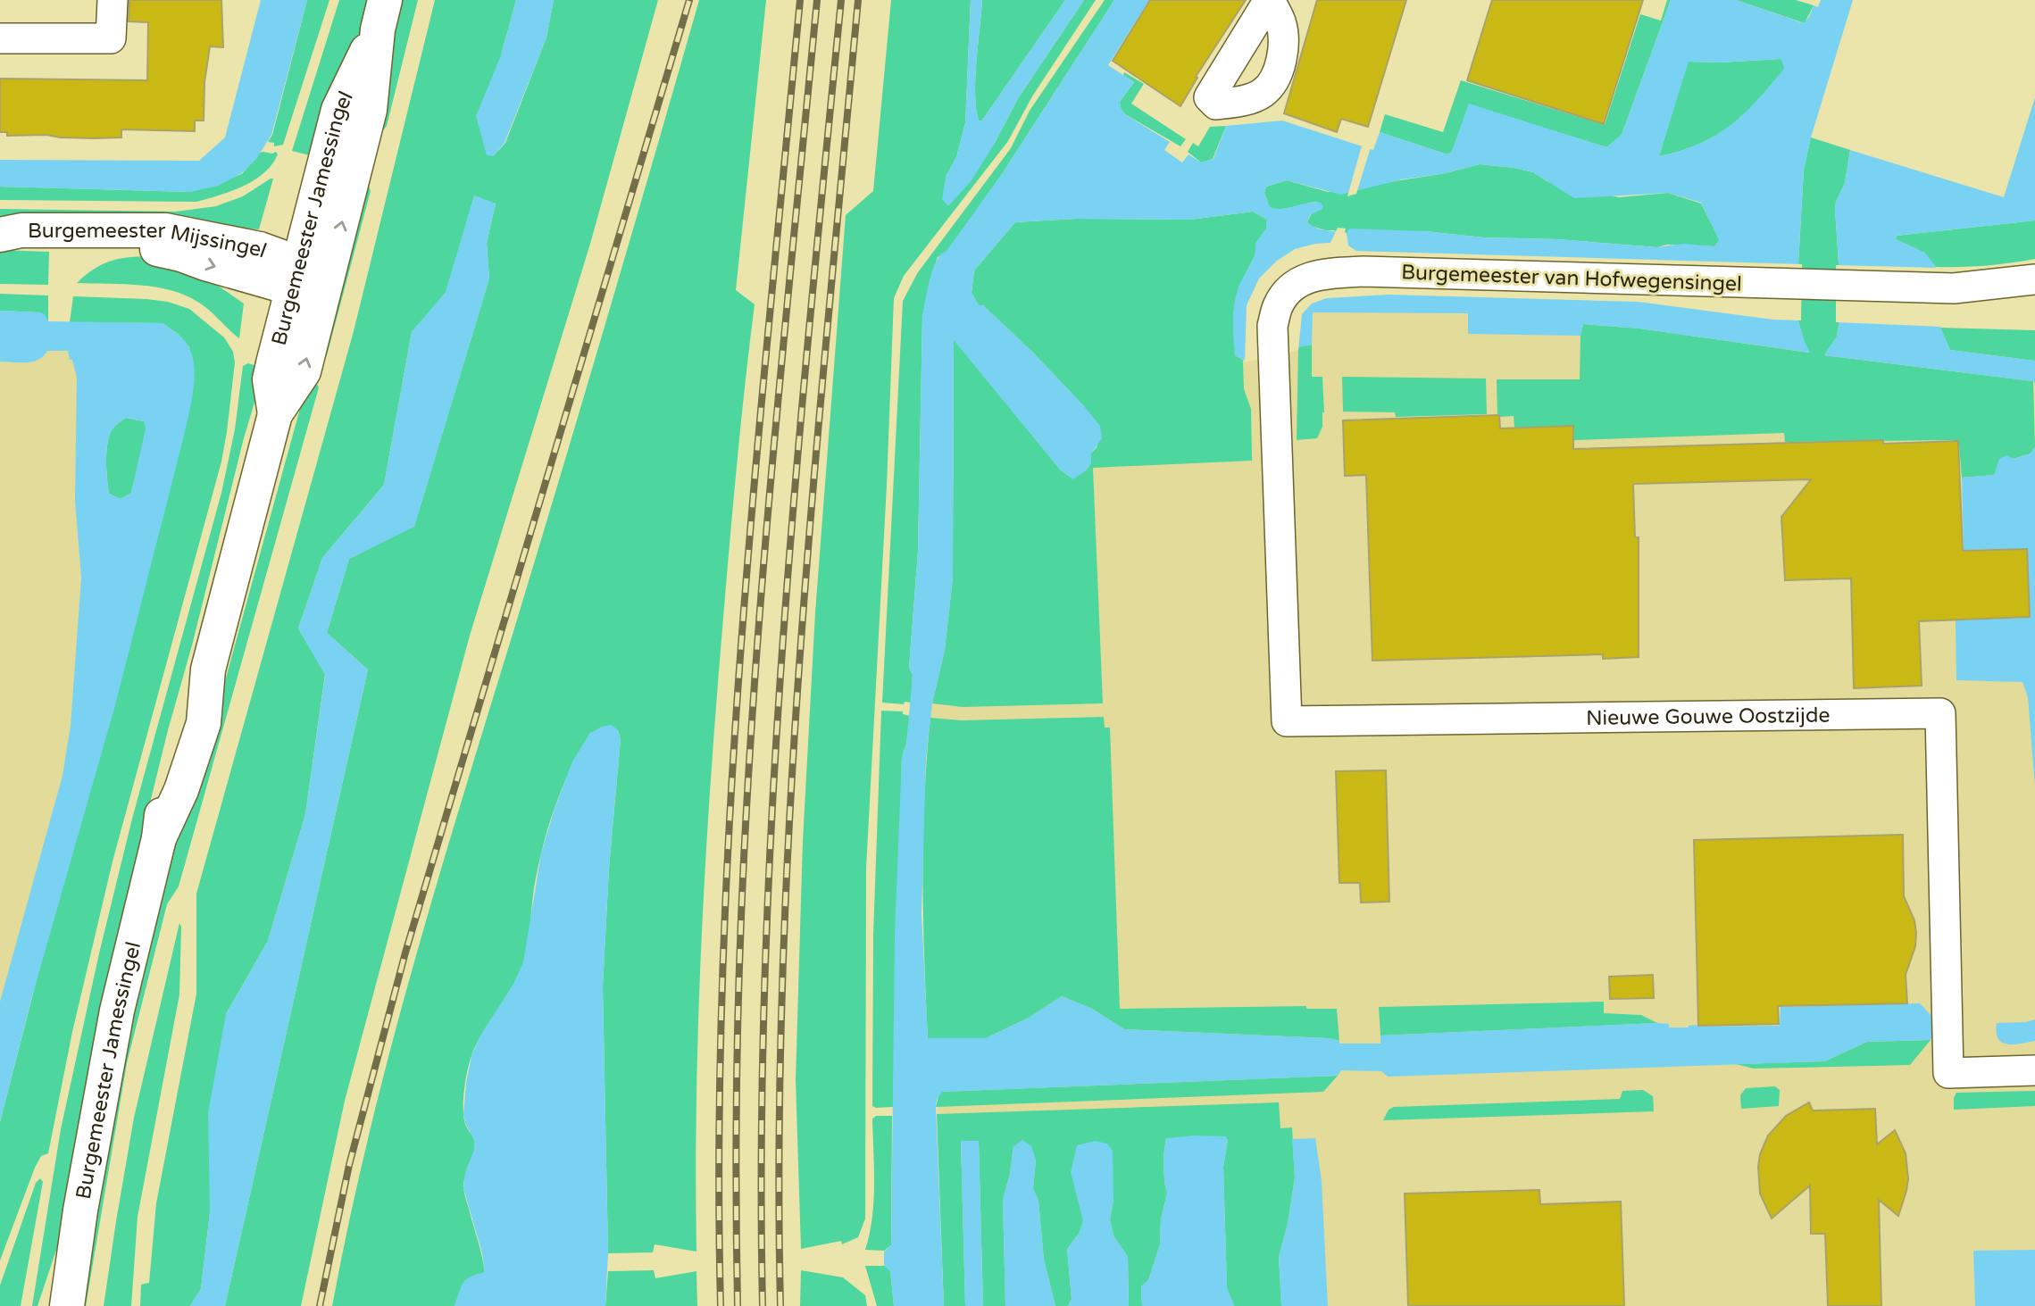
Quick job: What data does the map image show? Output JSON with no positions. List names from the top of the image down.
{
  "streets": {
    "main road": ["Burgemeester Jamessingel", "Burgemeester Mijssingel"],
    "street": ["Burgemeester van Hofwegensingel", "Nieuwe Gouwe Oostzijde"]
  },
  "crossings": [
    ["Burgemeester Jamessingel", "Burgemeester Mijssingel"],
    ["Burgemeester van Hofwegensingel", "Nieuwe Gouwe Oostzijde"]
  ]
}
